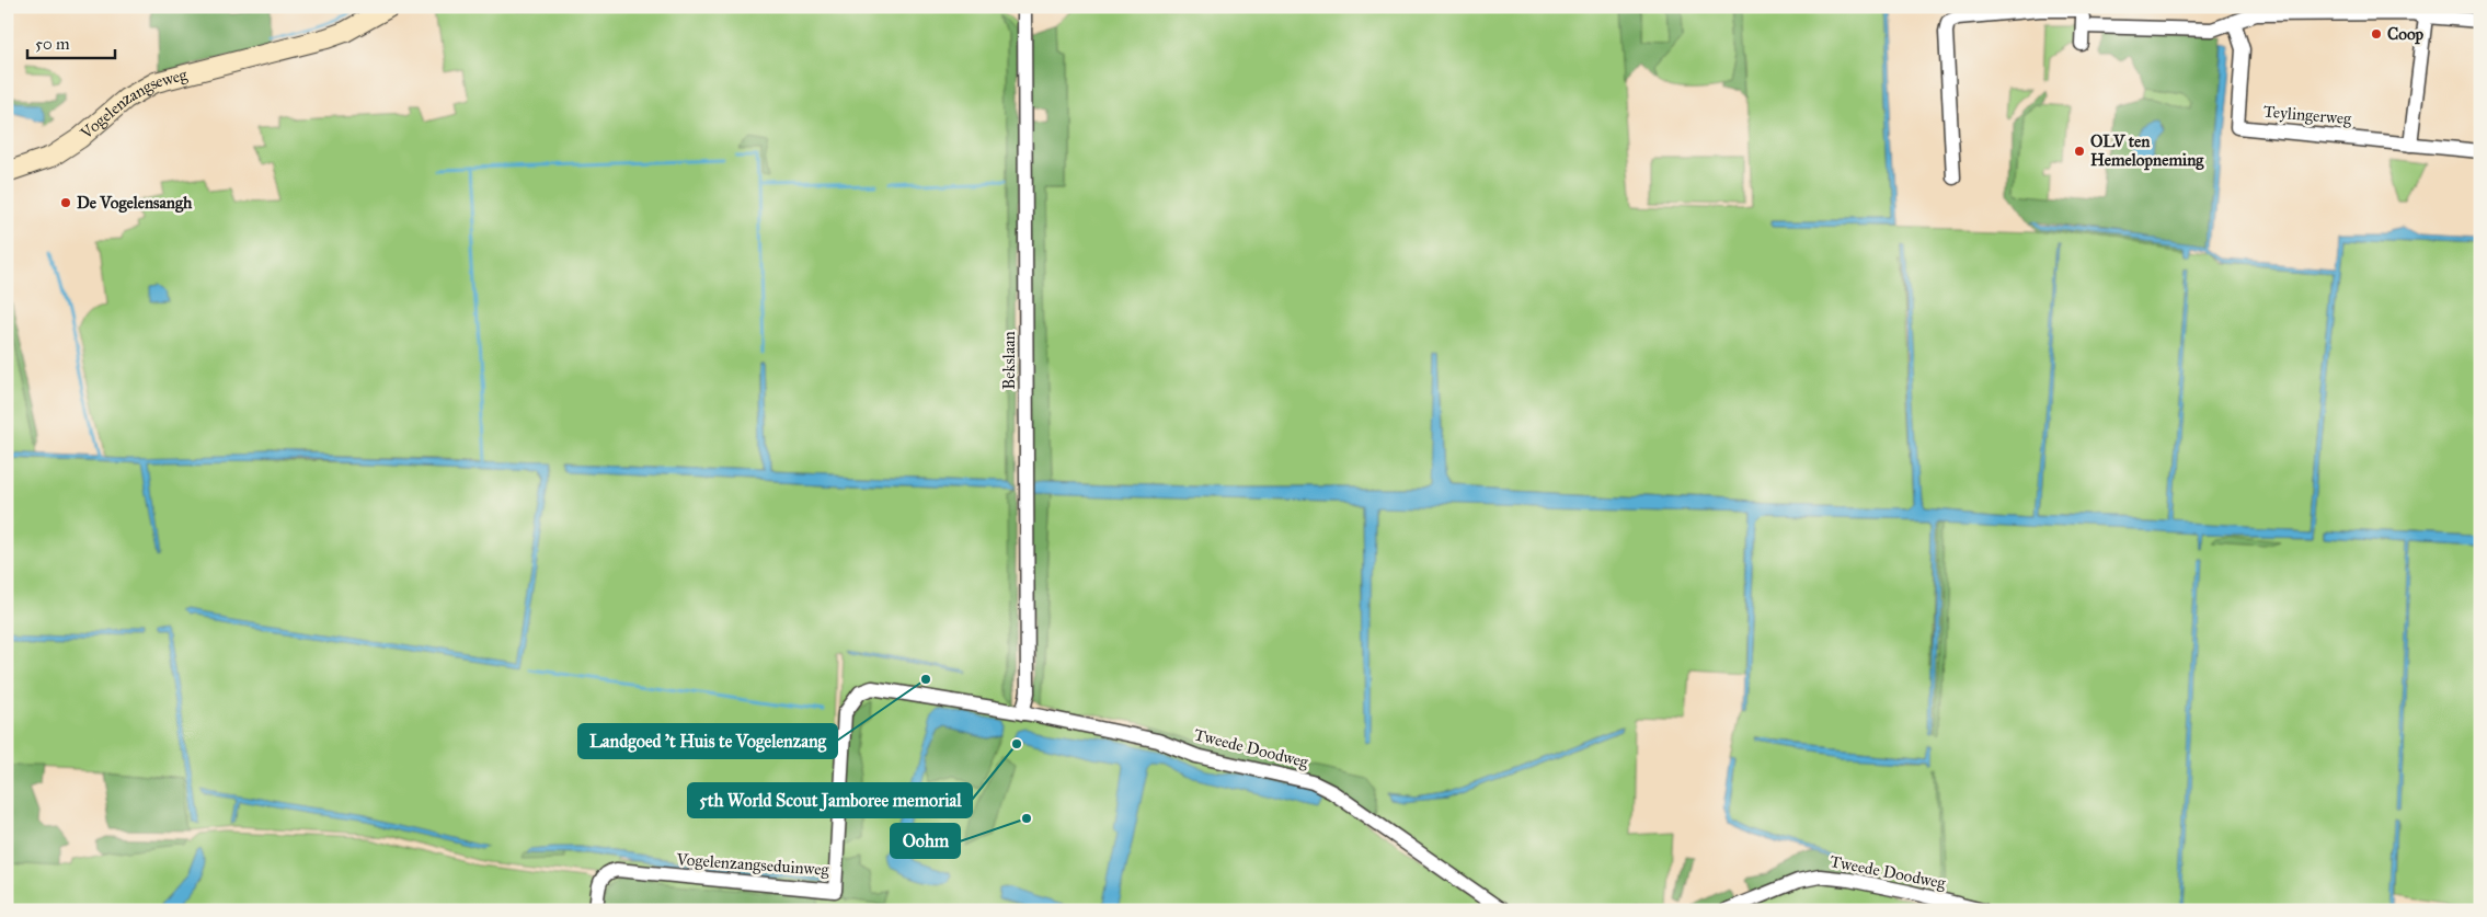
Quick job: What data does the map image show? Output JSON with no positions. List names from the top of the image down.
{
  "streets": {
    "main road": ["Vogelenzangseweg"],
    "street": [
      "Teylingerweg",
      "Bekslaan",
      "Tweede Doodweg",
      "Vogelenzangseduinweg"
    ]
  },
  "crossings": [
    ["Bekslaan", "Tweede Doodweg"],
    ["Bekslaan", "Vogelenzangseduinweg"],
    ["Tweede Doodweg", "Vogelenzangseduinweg"]
  ],
  "places": [
    "Coop",
    "OLV ten Hemelopneming",
    "De Vogelensangh",
    "Landgoed 't Huis te Vogelenzang",
    "5th World Scout Jamboree memorial",
    "Oohm"
  ],
  "scale_bar": "50 m"
}
